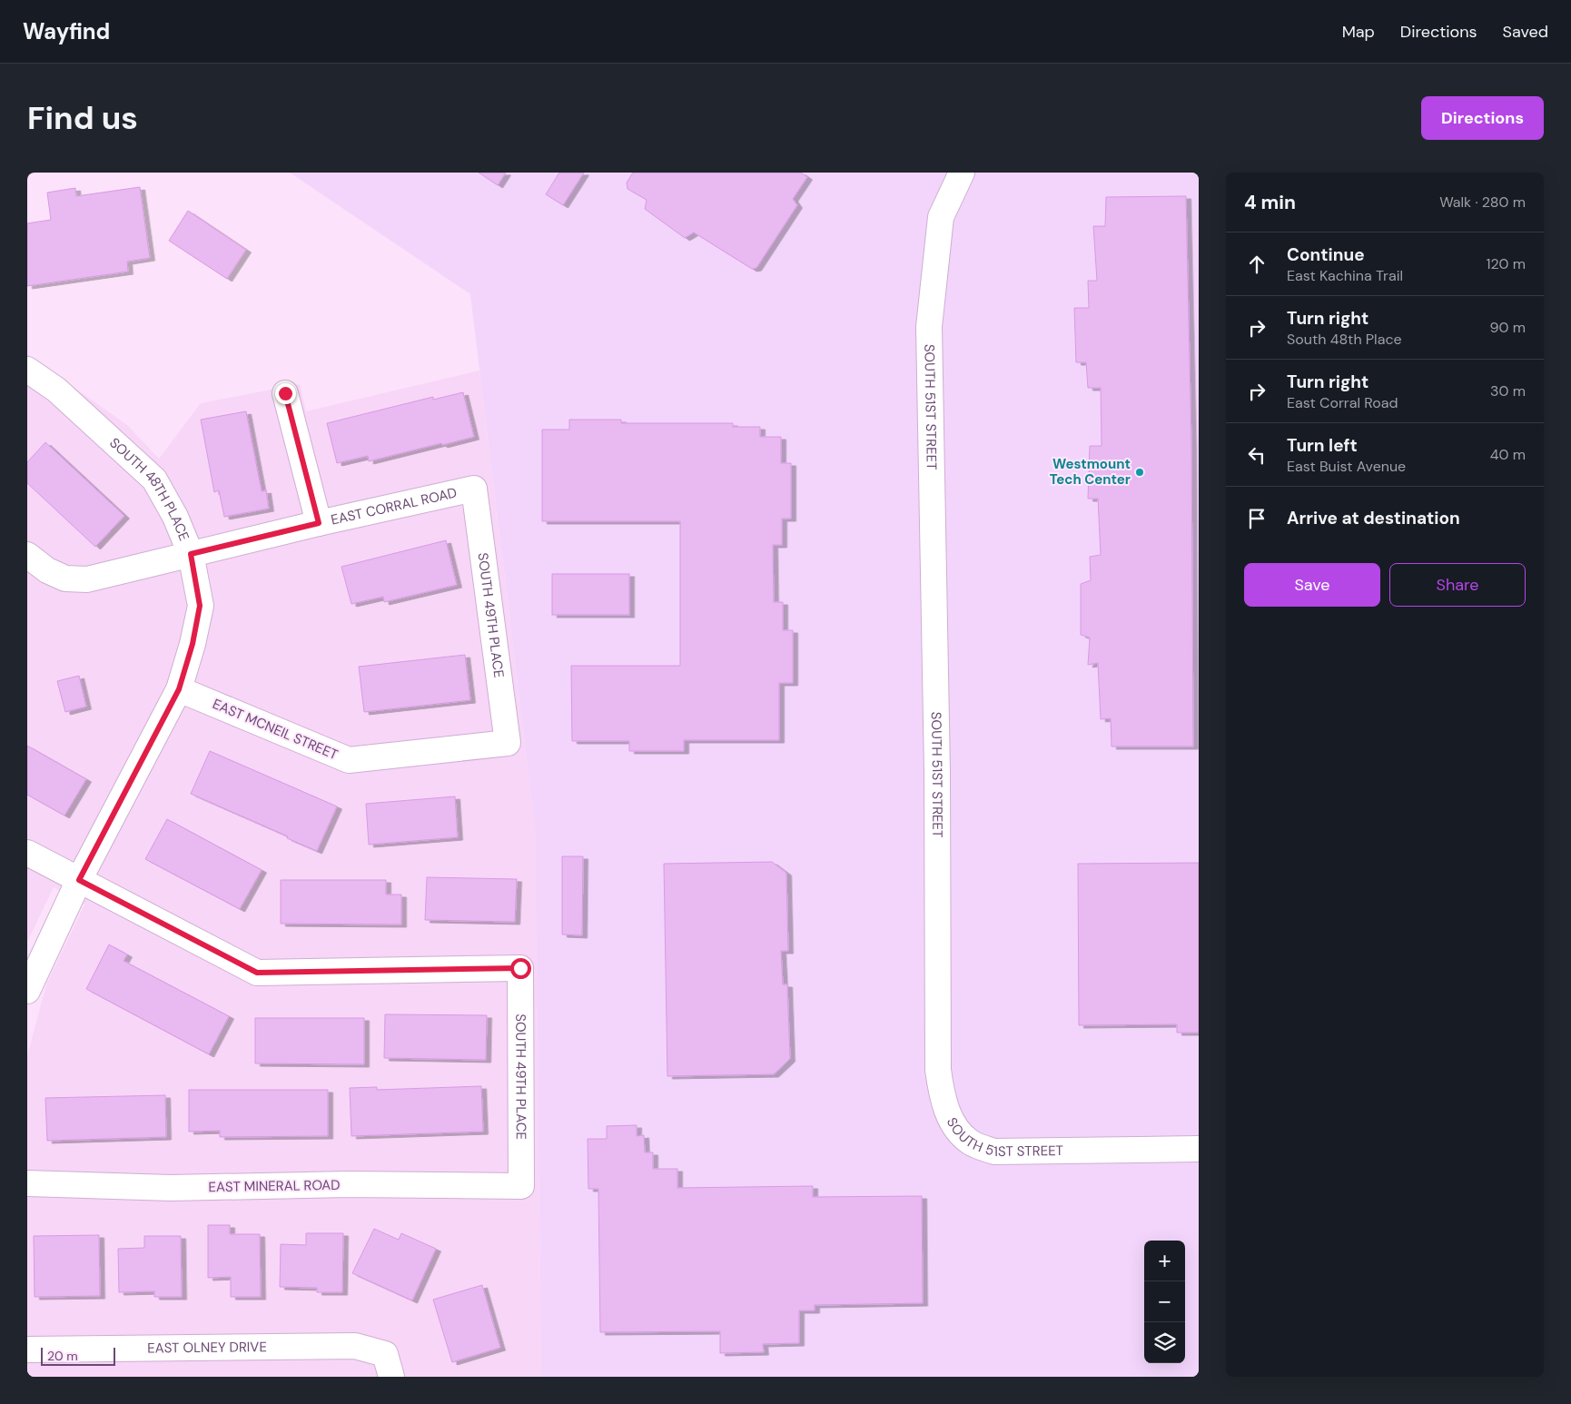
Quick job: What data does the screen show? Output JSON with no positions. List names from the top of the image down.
{
  "streets": {
    "street": [
      "SOUTH 51ST STREET",
      "SOUTH 48TH PLACE",
      "EAST CORRAL ROAD",
      "SOUTH 49TH PLACE",
      "EAST MCNEIL STREET",
      "EAST MINERAL ROAD",
      "EAST OLNEY DRIVE"
    ]
  },
  "crossings": [
    ["SOUTH 48TH PLACE", "EAST CORRAL ROAD"],
    ["SOUTH 48TH PLACE", "SOUTH 49TH PLACE"],
    ["SOUTH 48TH PLACE", "EAST MCNEIL STREET"],
    ["EAST CORRAL ROAD", "SOUTH 49TH PLACE"],
    ["SOUTH 49TH PLACE", "EAST MCNEIL STREET"],
    ["SOUTH 49TH PLACE", "EAST MINERAL ROAD"]
  ],
  "places": ["Westmount Tech Center"],
  "scale_bar": "20 m",
  "page": {
    "header": "Wayfind",
    "nav": ["Map", "Directions", "Saved"],
    "buttons": [
      "Directions",
      ["Save", "Share"]
    ],
    "title": "Find us",
    "heading": ["4 min", "Walk · 280 m"],
    "list": [
      ["Continue", "East Kachina Trail", "120 m"],
      ["Turn right", "South 48th Place", "90 m"],
      ["Turn right", "East Corral Road", "30 m"],
      ["Turn left", "East Buist Avenue", "40 m"],
      "Arrive at destination"
    ],
    "map_buttons": ["+", "−"],
    "scale": "20 m"
  }
}
